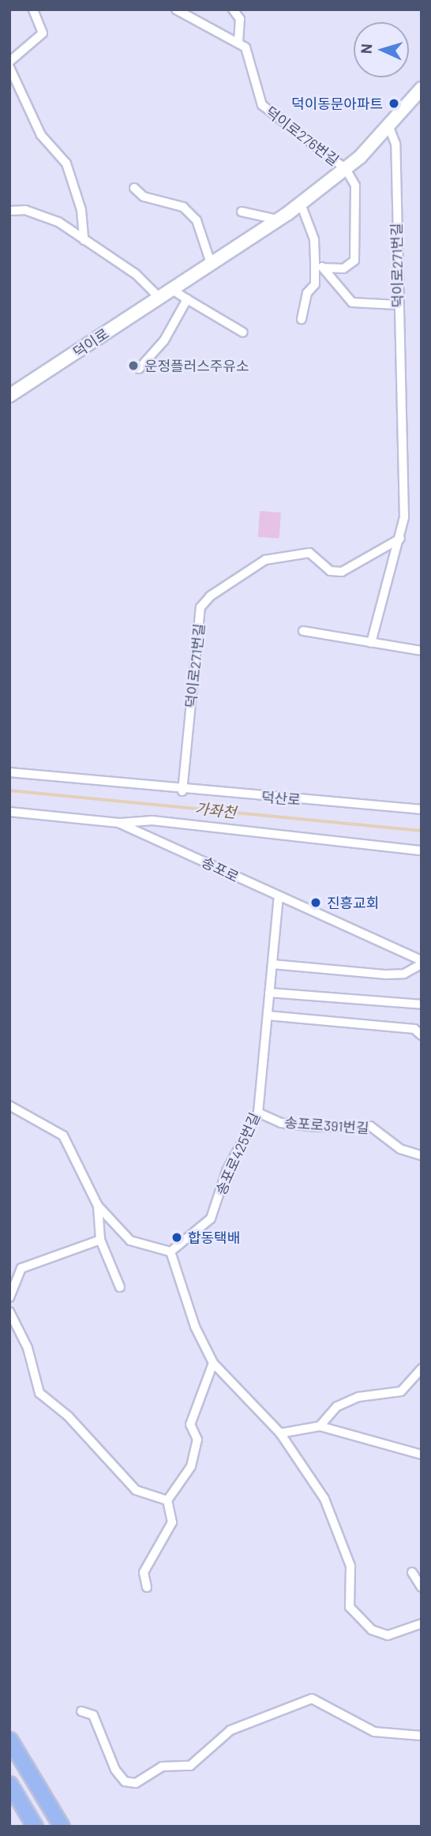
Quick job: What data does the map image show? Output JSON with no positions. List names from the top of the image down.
{
  "streets": {
    "main road": ["덕이로"],
    "street": [
      "덕이로276번길",
      "덕이로271번길",
      "덕산로",
      "송포로",
      "송포로391번길",
      "송포로425번길"
    ]
  },
  "crossings": [
    ["덕이로276번길", "덕이로"],
    ["덕이로271번길", "덕이로"],
    ["덕이로271번길", "덕산로"],
    ["송포로", "송포로425번길"],
    ["송포로391번길", "송포로425번길"]
  ],
  "water": ["가좌천"],
  "places": [
    "덕이동문아파트",
    "운정플러스주유소",
    "진흥교회",
    "합동택배"
  ],
  "north": "left"
}
